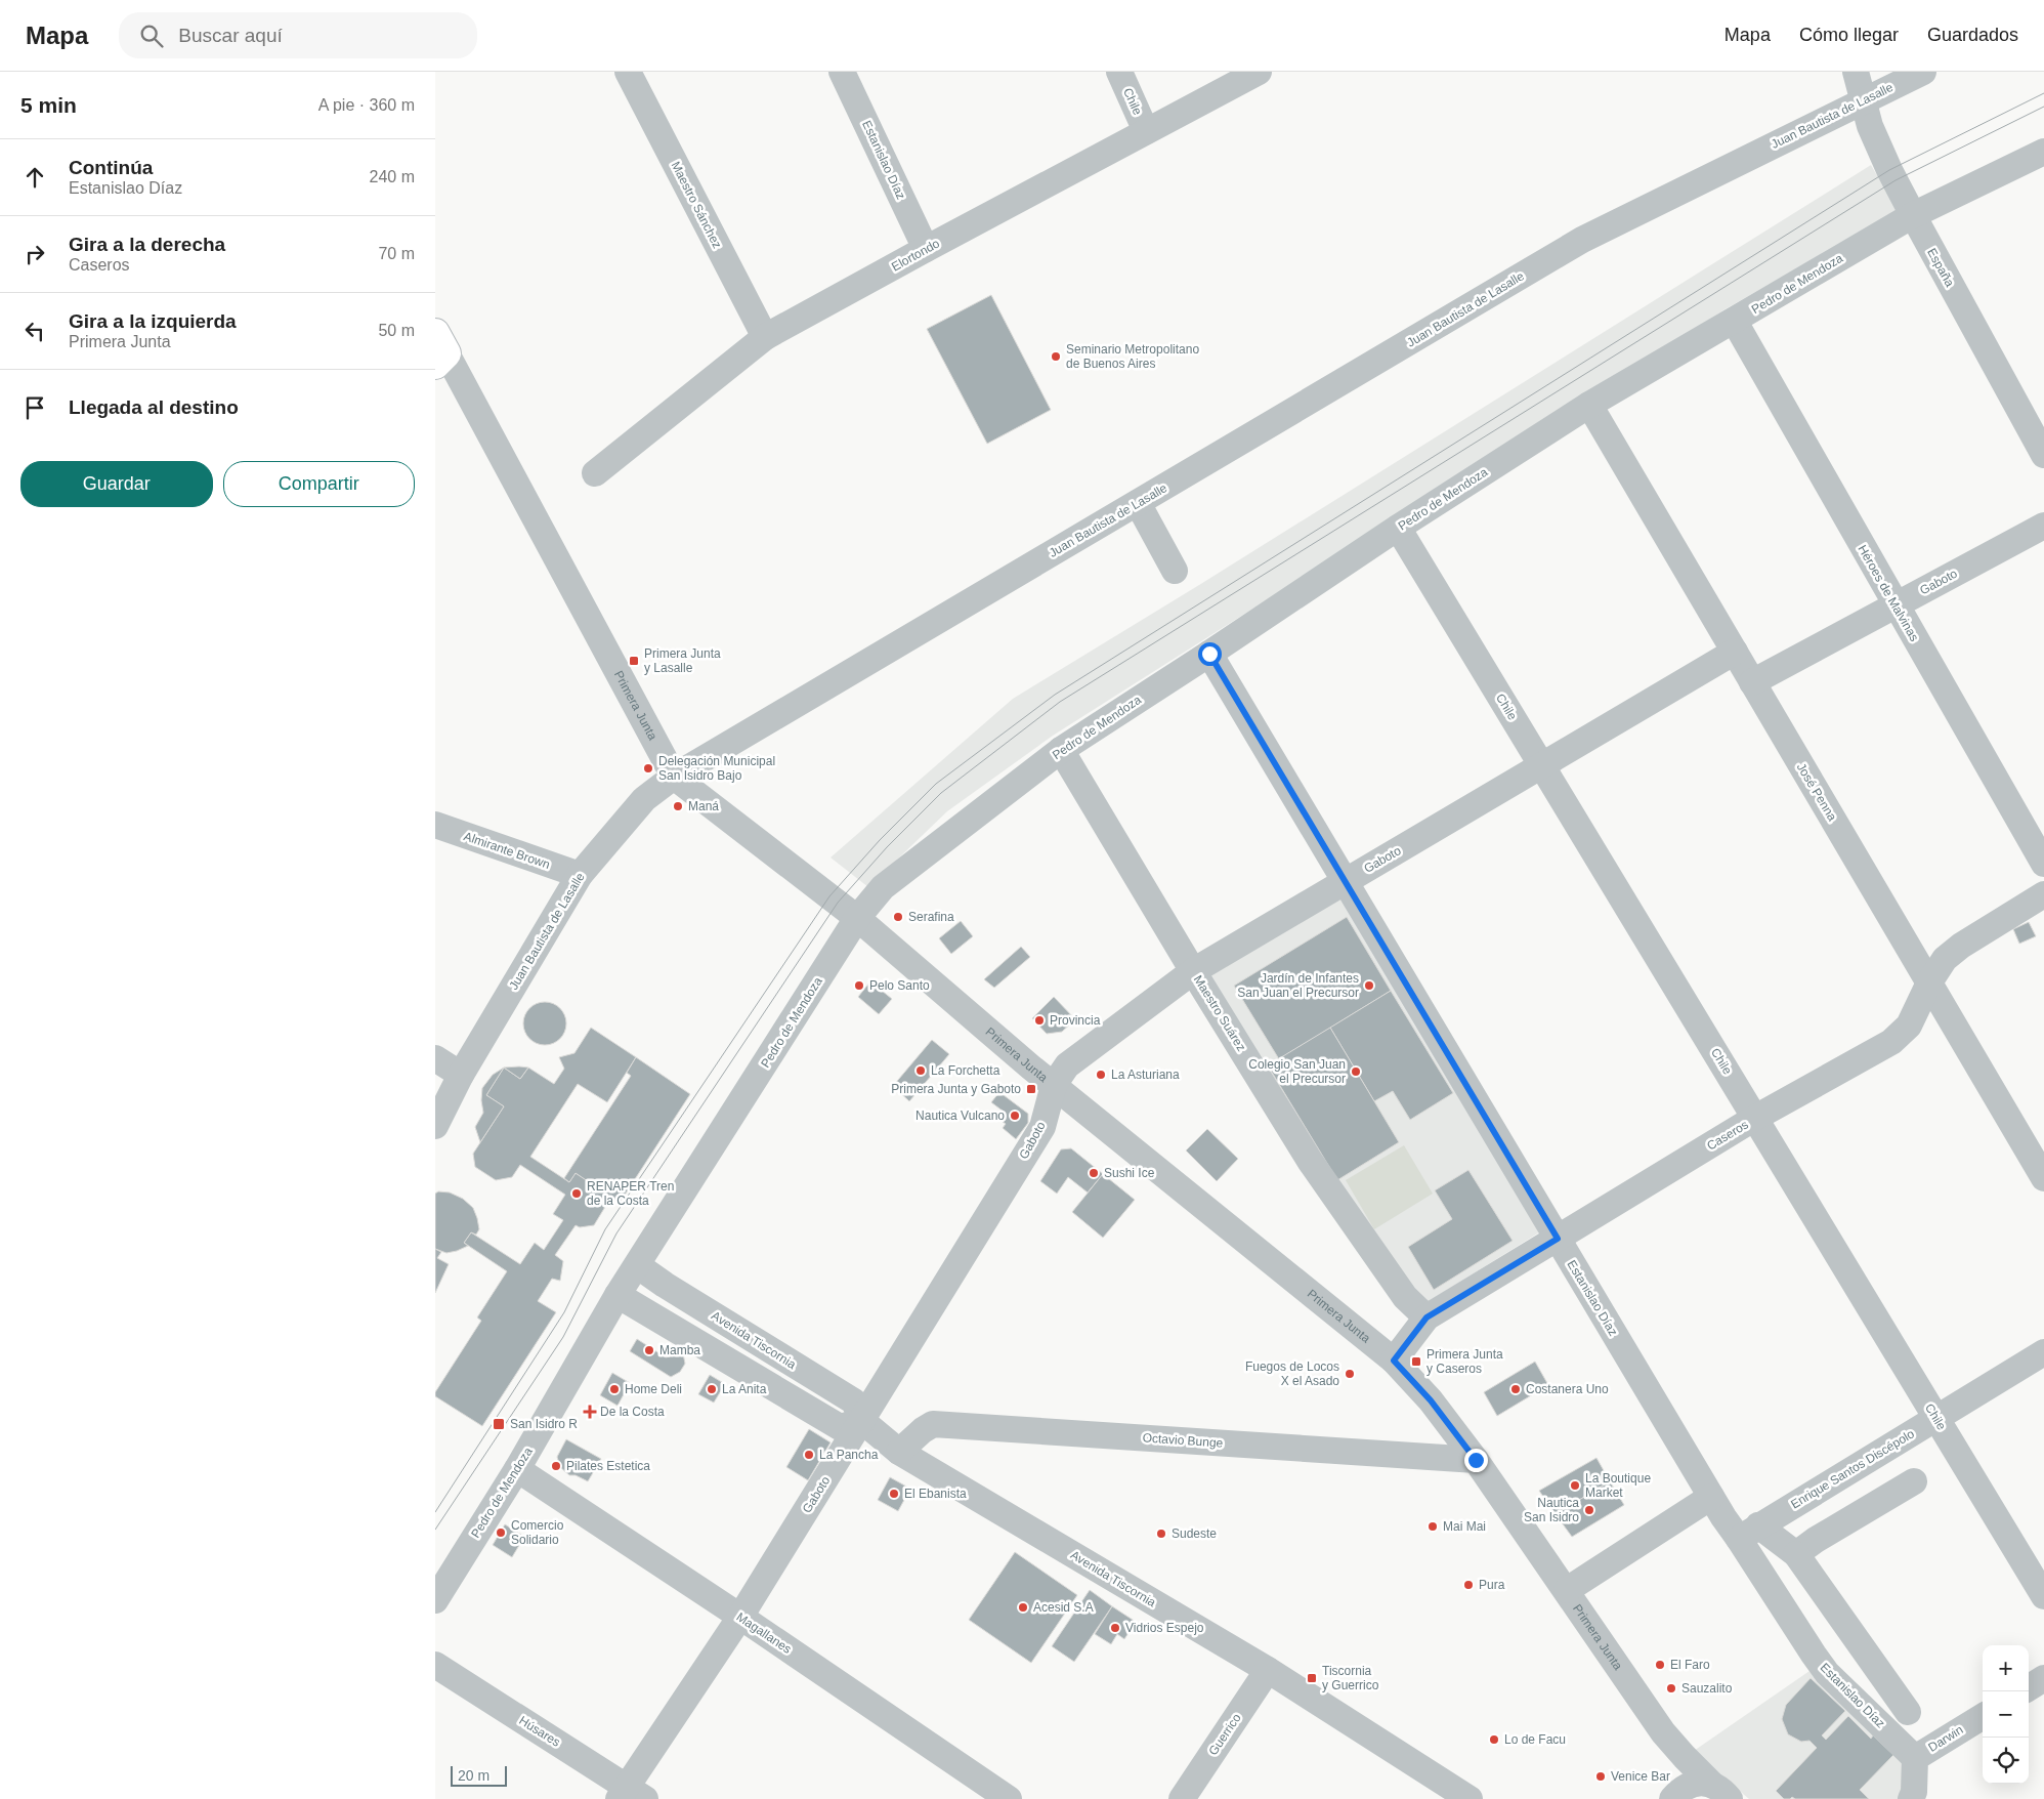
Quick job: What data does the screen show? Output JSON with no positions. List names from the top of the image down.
{
  "streets": {
    "street": [
      "Chile",
      "Juan Bautista de Lasalle",
      "Estanislao Díaz",
      "Maestro Sánchez",
      "Elortondo",
      "España",
      "Pedro de Mendoza",
      "Gaboto",
      "Héroes de Malvinas",
      "Primera Junta",
      "José Penna",
      "Almirante Brown",
      "Maestro Suárez",
      "Caseros",
      "Avenida Tiscornia",
      "Octavio Bunge",
      "Enrique Santos Discépolo",
      "Magallanes",
      "Húsares",
      "Guerrico",
      "Darwin"
    ]
  },
  "crossings": [
    ["Chile", "Elortondo"],
    ["Chile", "Pedro de Mendoza"],
    ["Chile", "Gaboto"],
    ["Chile", "Caseros"],
    ["Chile", "Enrique Santos Discépolo"],
    ["Juan Bautista de Lasalle", "España"],
    ["Juan Bautista de Lasalle", "Primera Junta"],
    ["Juan Bautista de Lasalle", "Almirante Brown"],
    ["Estanislao Díaz", "Elortondo"],
    ["Estanislao Díaz", "Pedro de Mendoza"],
    ["Estanislao Díaz", "Gaboto"],
    ["Estanislao Díaz", "Caseros"],
    ["Estanislao Díaz", "Enrique Santos Discépolo"],
    ["Estanislao Díaz", "Darwin"],
    ["Maestro Sánchez", "Elortondo"],
    ["España", "Pedro de Mendoza"],
    ["Pedro de Mendoza", "Héroes de Malvinas"],
    ["Pedro de Mendoza", "Primera Junta"],
    ["Pedro de Mendoza", "José Penna"],
    ["Pedro de Mendoza", "Maestro Suárez"],
    ["Pedro de Mendoza", "Avenida Tiscornia"],
    ["Pedro de Mendoza", "Magallanes"],
    ["Gaboto", "Héroes de Malvinas"],
    ["Gaboto", "Primera Junta"],
    ["Gaboto", "José Penna"],
    ["Gaboto", "Maestro Suárez"],
    ["Gaboto", "Avenida Tiscornia"],
    ["Gaboto", "Magallanes"],
    ["Gaboto", "Húsares"],
    ["Primera Junta", "Caseros"],
    ["Primera Junta", "Octavio Bunge"],
    ["José Penna", "Caseros"],
    ["Maestro Suárez", "Caseros"],
    ["Avenida Tiscornia", "Octavio Bunge"],
    ["Avenida Tiscornia", "Guerrico"]
  ],
  "places": {
    "other": [
      "Seminario Metropolitano de Buenos Aires",
      "Delegación Municipal San Isidro Bajo",
      "Maná",
      "Serafina",
      "Pelo Santo",
      "Jardín de Infantes San Juan el Precursor",
      "Provincia",
      "La Forchetta",
      "Colegio San Juan el Precursor",
      "La Asturiana",
      "Nautica Vulcano",
      "Sushi Ice",
      "RENAPER Tren de la Costa",
      "Mamba",
      "Fuegos de Locos X el Asado",
      "Home Deli",
      "La Anita",
      "Costanera Uno",
      "La Pancha",
      "Pilates Estetica",
      "La Boutique Market",
      "El Ebanista",
      "Nautica San Isidro",
      "Mai Mai",
      "Comercio Solidario",
      "Sudeste",
      "Pura",
      "Acesid S.A",
      "Vidrios Espejo",
      "El Faro",
      "Sauzalito",
      "Lo de Facu",
      "Venice Bar"
    ],
    "transit": [
      "Primera Junta y Lasalle",
      "Primera Junta y Gaboto",
      "Primera Junta y Caseros",
      "San Isidro R",
      "Tiscornia y Guerrico"
    ],
    "health": ["De la Costa"]
  },
  "scale_bar": "20 m",
  "page": {
    "header": "Mapa",
    "search": "Buscar aquí",
    "nav": ["Mapa", "Cómo llegar", "Guardados"],
    "heading": ["5 min", "A pie · 360 m"],
    "list": [
      ["Continúa", "Estanislao Díaz", "240 m"],
      ["Gira a la derecha", "Caseros", "70 m"],
      ["Gira a la izquierda", "Primera Junta", "50 m"],
      "Llegada al destino"
    ],
    "buttons": ["Guardar", "Compartir"],
    "map_buttons": ["+", "−"],
    "scale": "20 m"
  }
}
